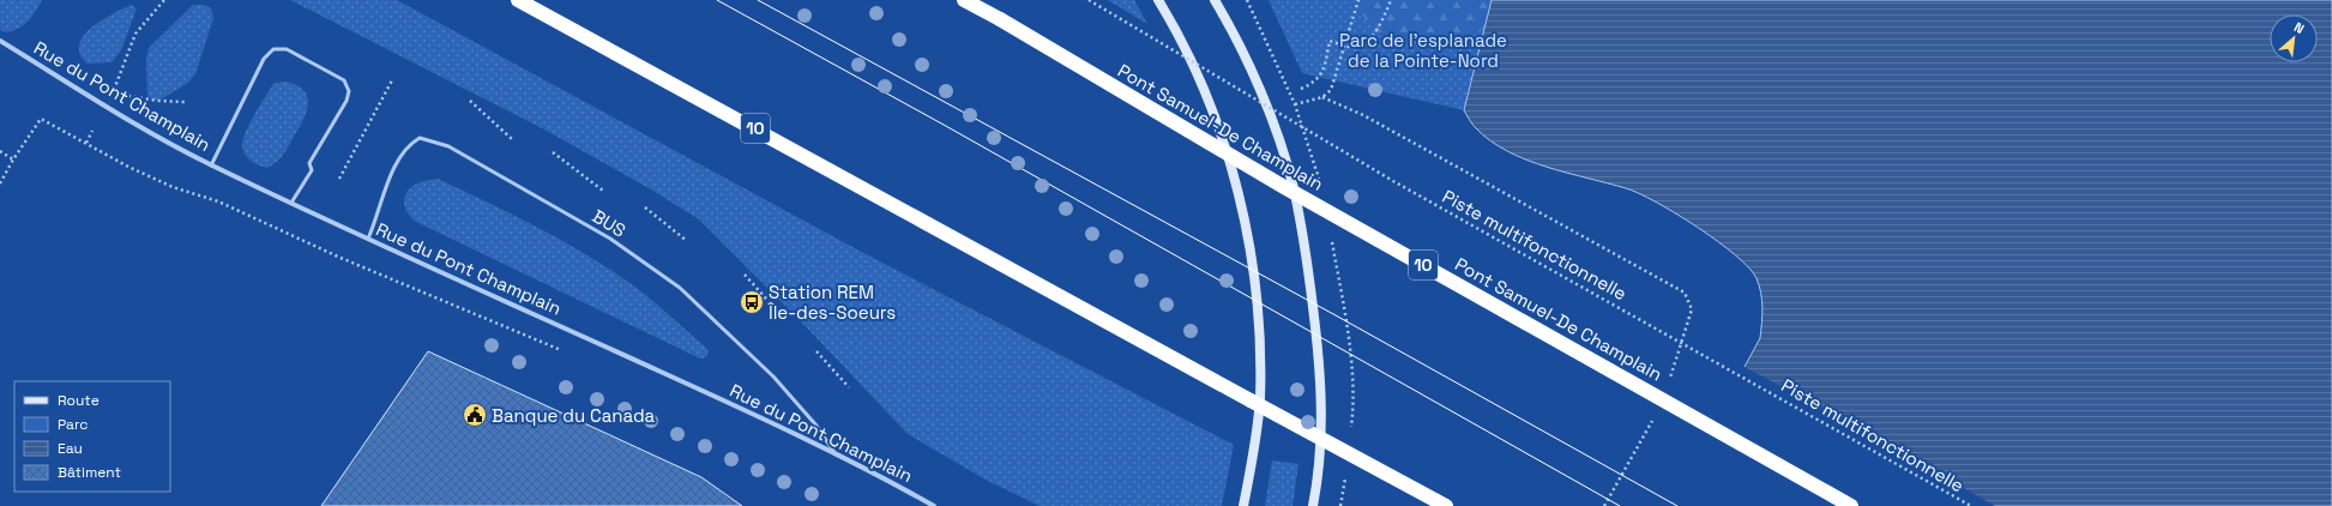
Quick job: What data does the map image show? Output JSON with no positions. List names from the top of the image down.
{
  "streets": {
    "highway": ["Pont Samuel-De Champlain", "10"],
    "street": ["Rue du Pont Champlain"],
    "lane": ["BUS"],
    "path": ["Piste multifonctionnelle"]
  },
  "crossings": [
    ["Rue du Pont Champlain", "BUS"],
    ["Pont Samuel-De Champlain", "10"]
  ],
  "parks": ["Parc de l'esplanade de la Pointe-Nord"],
  "places": {
    "bus stop": ["Station REM Île-des-Soeurs"],
    "public building": ["Banque du Canada"]
  },
  "legend": [
    "Route",
    "Parc",
    "Eau",
    "Bâtiment"
  ],
  "north": "top right"
}
